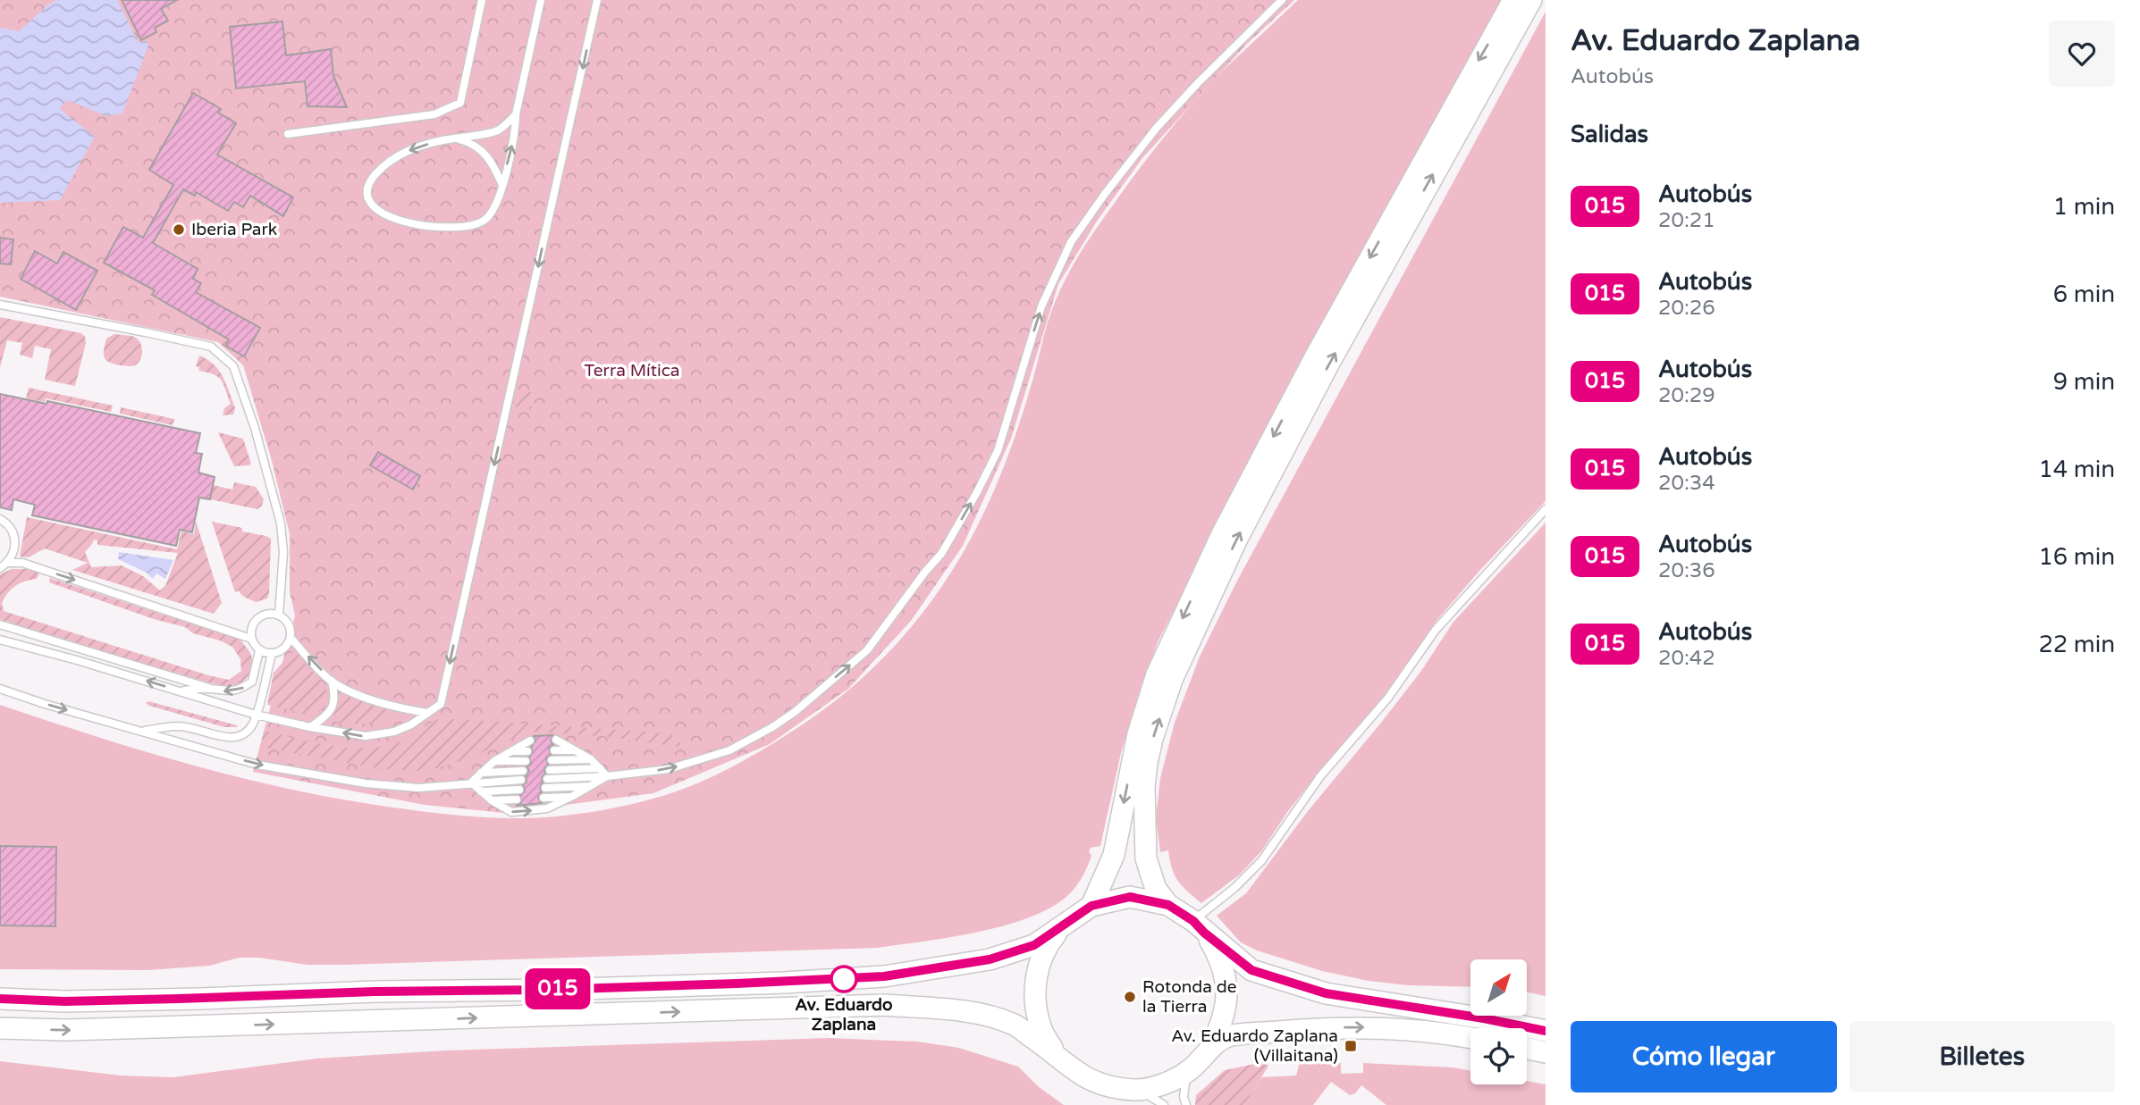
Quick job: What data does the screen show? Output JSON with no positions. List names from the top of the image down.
{
  "parks": ["Terra Mítica"],
  "places": {
    "other": ["Iberia Park", "Av. Eduardo Zaplana", "Rotonda de la Tierra"],
    "transit": ["Av. Eduardo Zaplana (Villaitana)"]
  },
  "lines": ["bus line 015"],
  "north": "top right",
  "page": {
    "on_map": "015",
    "heading": [
      ["Av. Eduardo Zaplana", "Autobús"],
      "Salidas"
    ],
    "list": [
      {
        "mark": "015",
        "name": "Autobús",
        "note": "20:21",
        "value": "1 min"
      },
      {
        "mark": "015",
        "name": "Autobús",
        "note": "20:26",
        "value": "6 min"
      },
      {
        "mark": "015",
        "name": "Autobús",
        "note": "20:29",
        "value": "9 min"
      },
      {
        "mark": "015",
        "name": "Autobús",
        "note": "20:34",
        "value": "14 min"
      },
      {
        "mark": "015",
        "name": "Autobús",
        "note": "20:36",
        "value": "16 min"
      },
      {
        "mark": "015",
        "name": "Autobús",
        "note": "20:42",
        "value": "22 min"
      }
    ],
    "buttons": ["Cómo llegar", "Billetes"]
  }
}
